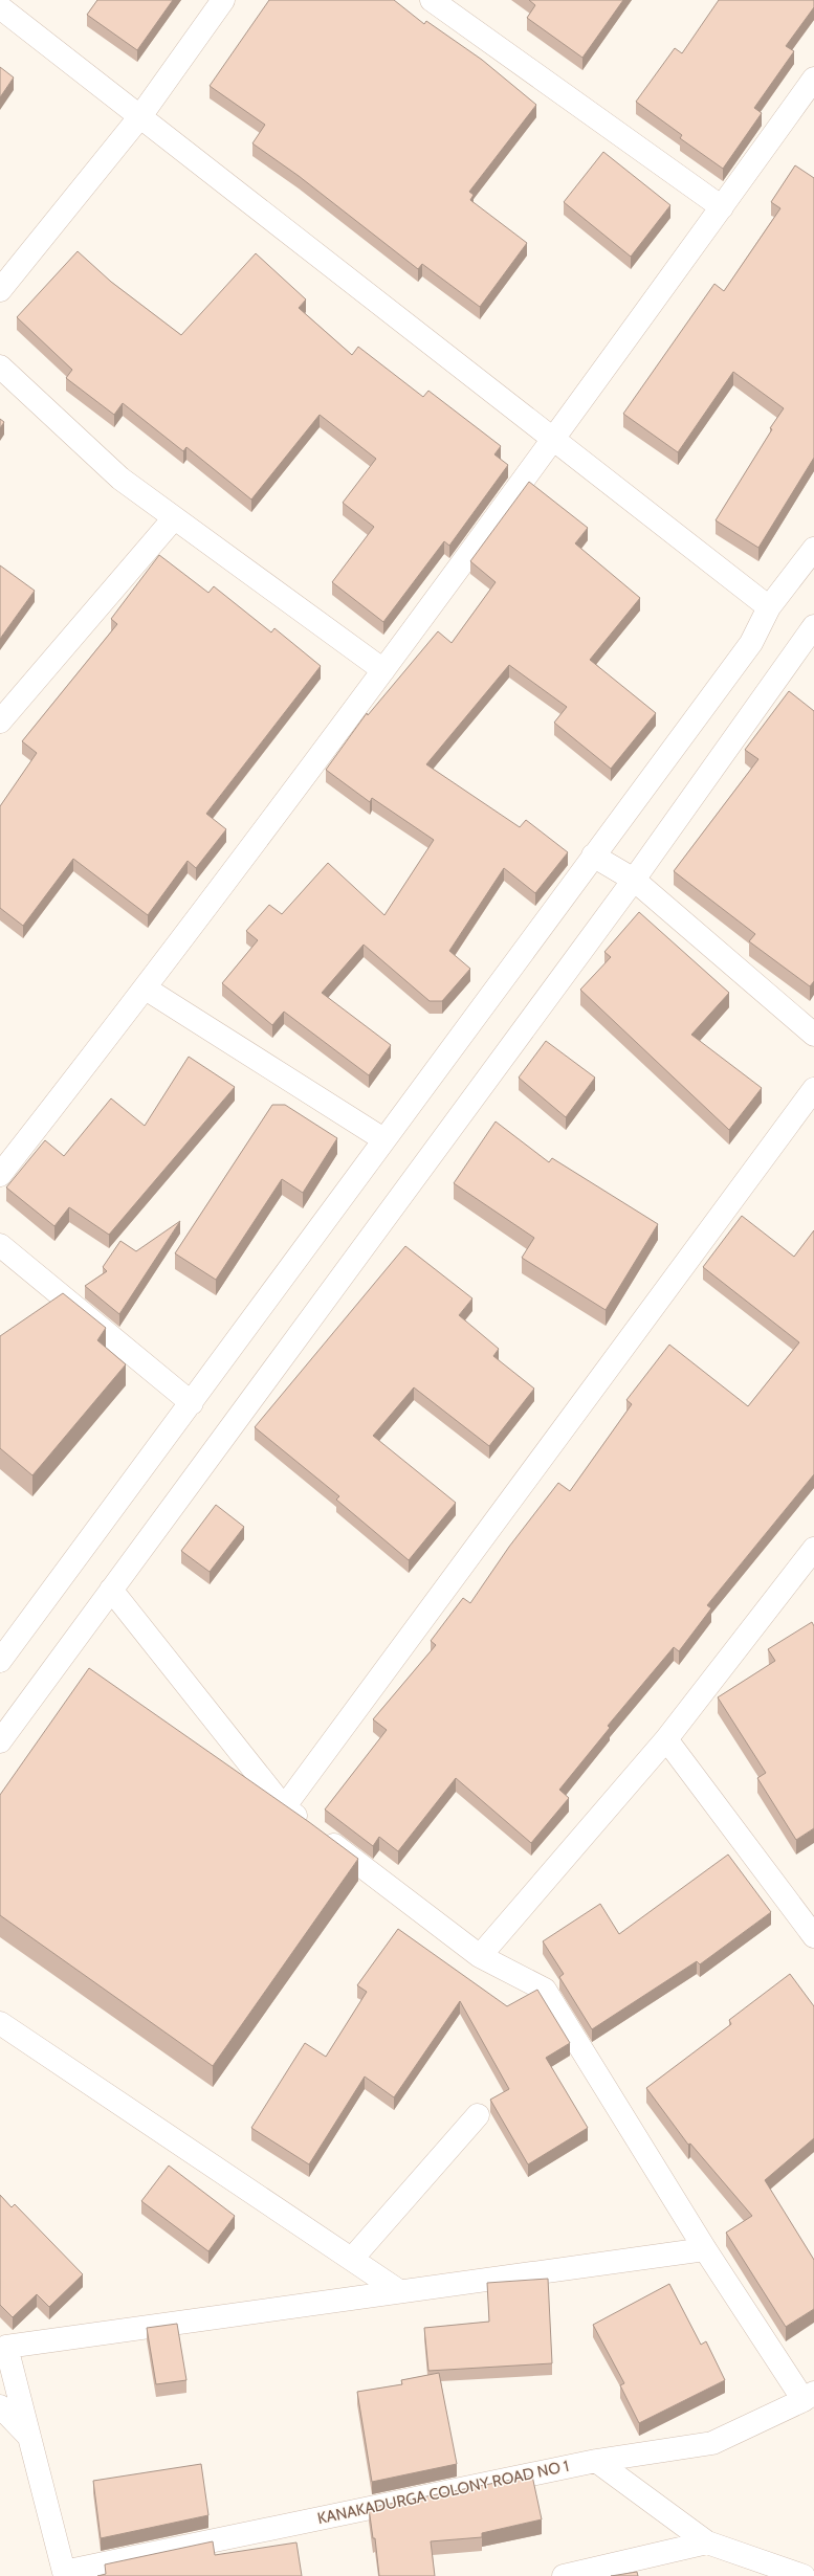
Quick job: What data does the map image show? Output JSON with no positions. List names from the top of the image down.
{
  "streets": {
    "street": ["KANAKADURGA COLONY ROAD NO 1"]
  }
}
